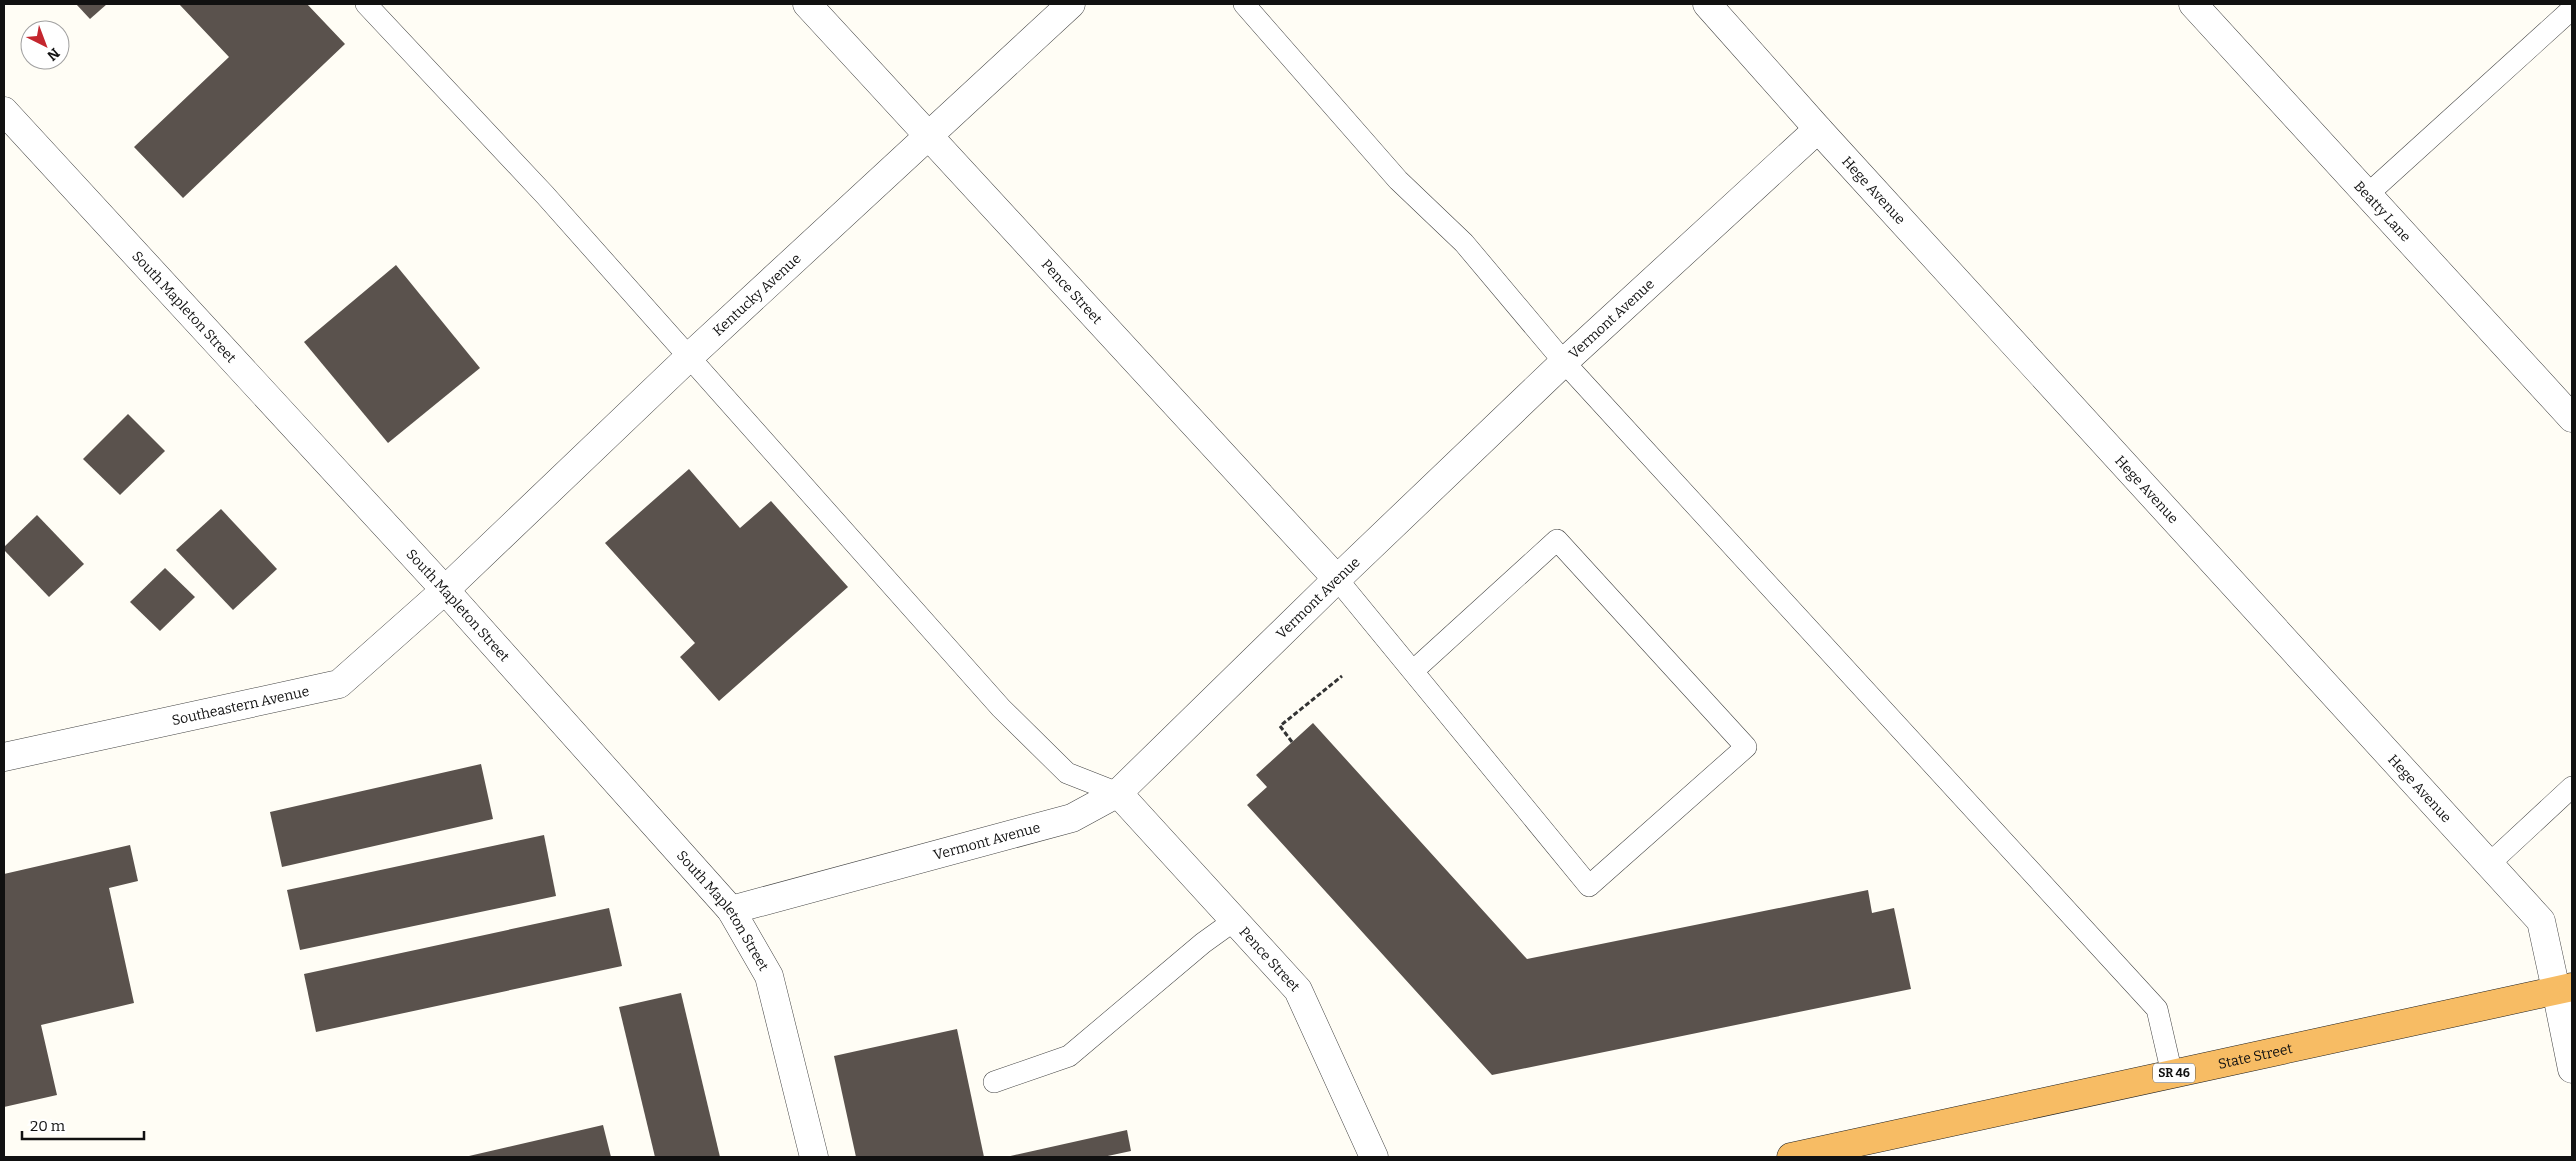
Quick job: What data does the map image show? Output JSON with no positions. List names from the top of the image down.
{
  "streets": {
    "highway": ["State Street", "SR 46"],
    "street": [
      "Hege Avenue",
      "Beatty Lane",
      "Pence Street",
      "Kentucky Avenue",
      "South Mapleton Street",
      "Vermont Avenue",
      "Southeastern Avenue"
    ]
  },
  "crossings": [
    ["Hege Avenue", "Vermont Avenue"],
    ["Hege Avenue", "State Street"],
    ["Pence Street", "Kentucky Avenue"],
    ["Pence Street", "Vermont Avenue"],
    ["Kentucky Avenue", "South Mapleton Street"],
    ["Kentucky Avenue", "Southeastern Avenue"],
    ["South Mapleton Street", "Vermont Avenue"],
    ["South Mapleton Street", "Southeastern Avenue"]
  ],
  "scale_bar": "20 m",
  "north": "bottom right"
}
